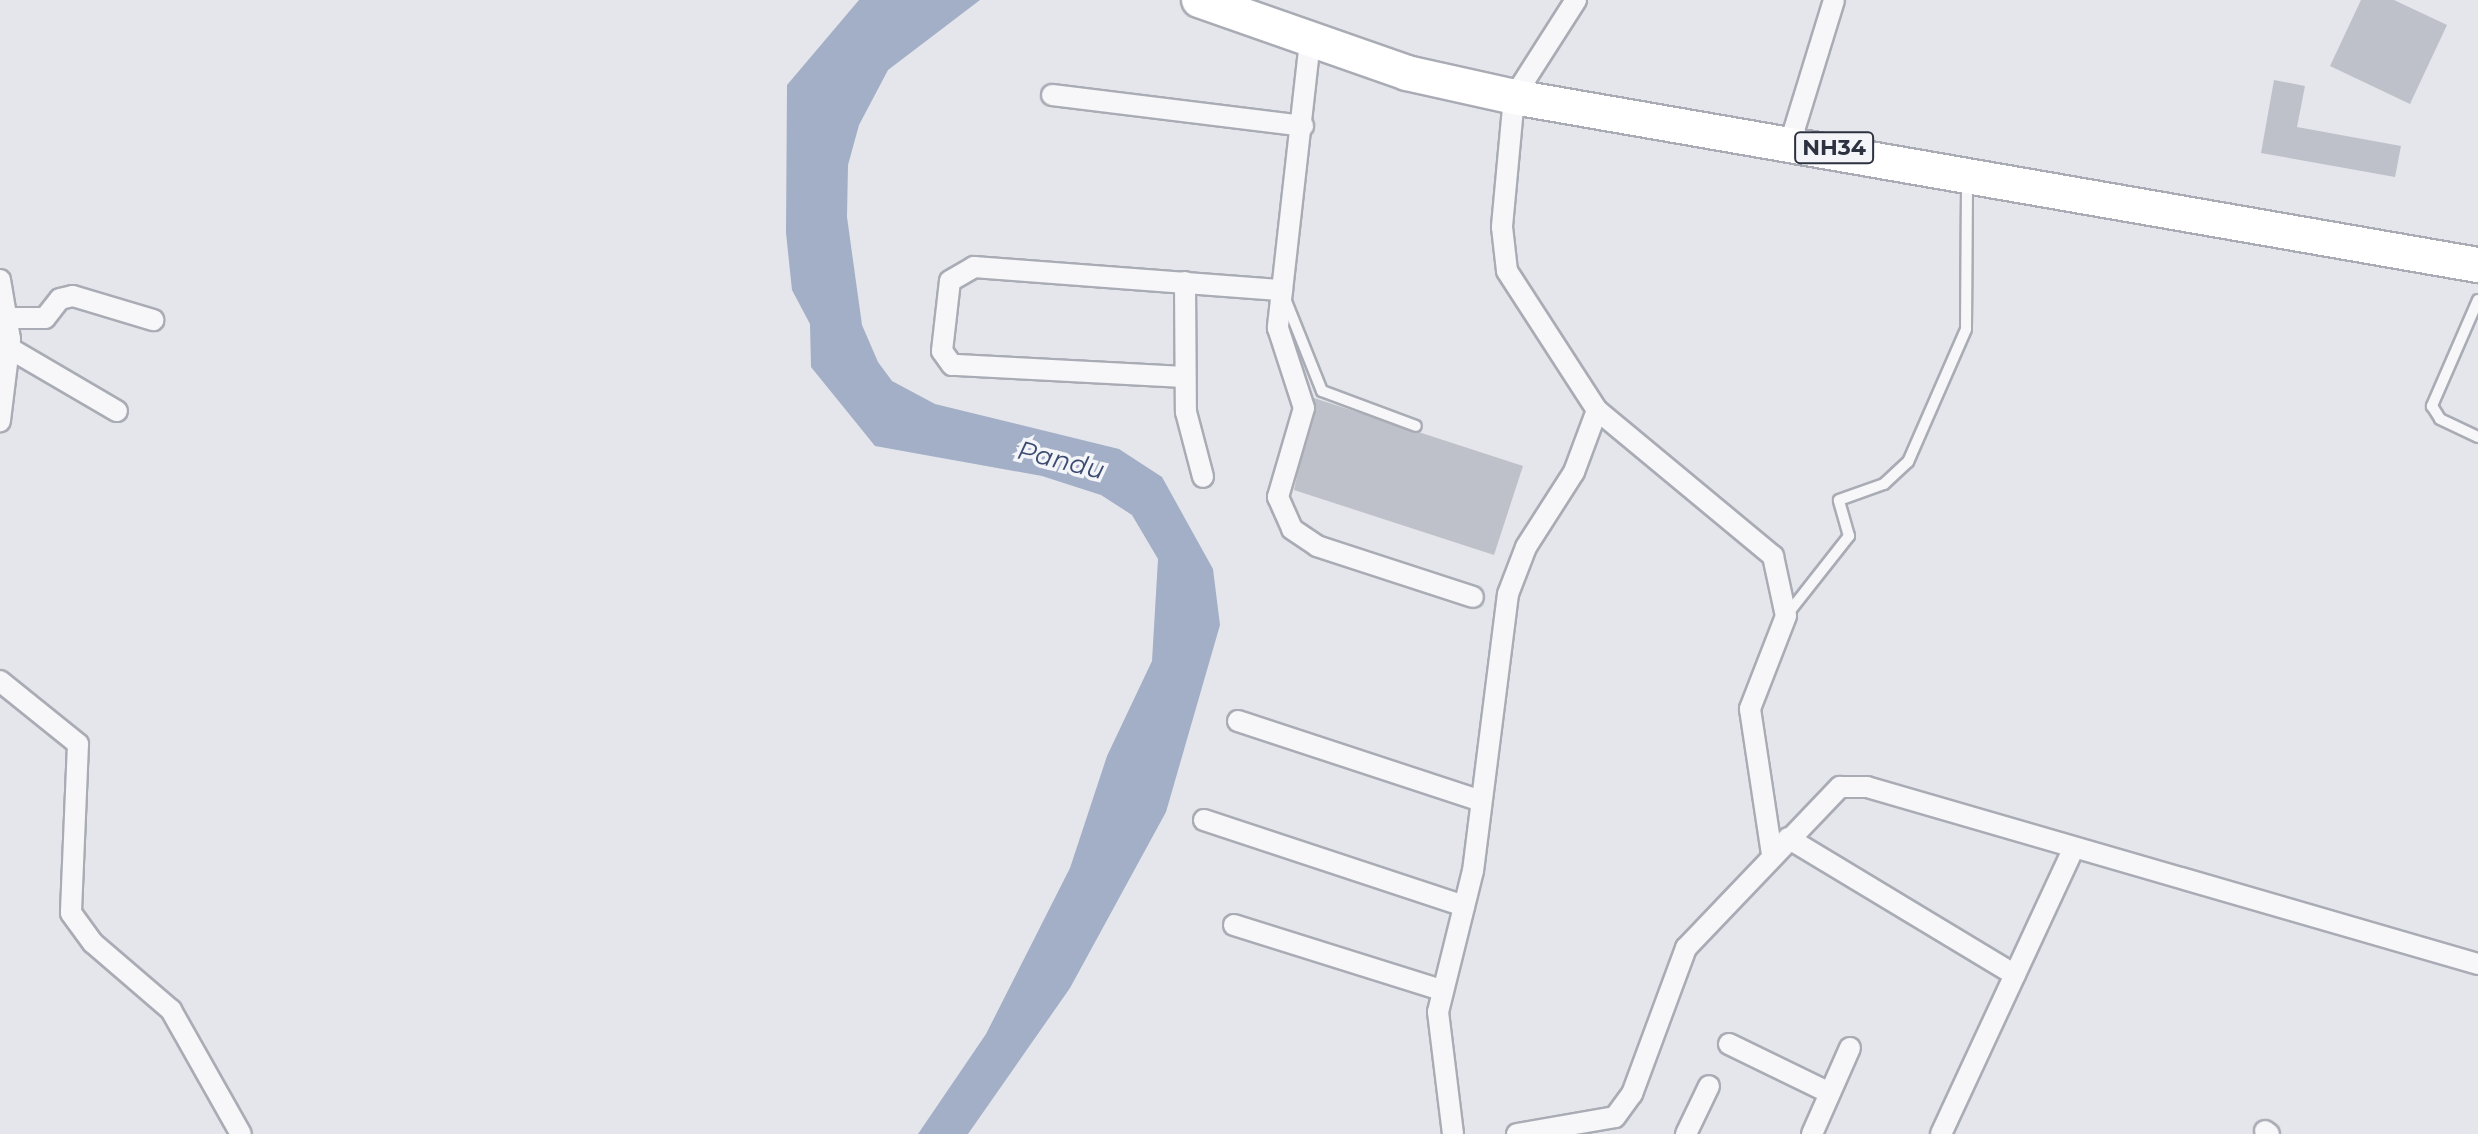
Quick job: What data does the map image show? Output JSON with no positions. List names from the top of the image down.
{
  "streets": {
    "highway": ["NH34"]
  },
  "water": ["Pandu"]
}
